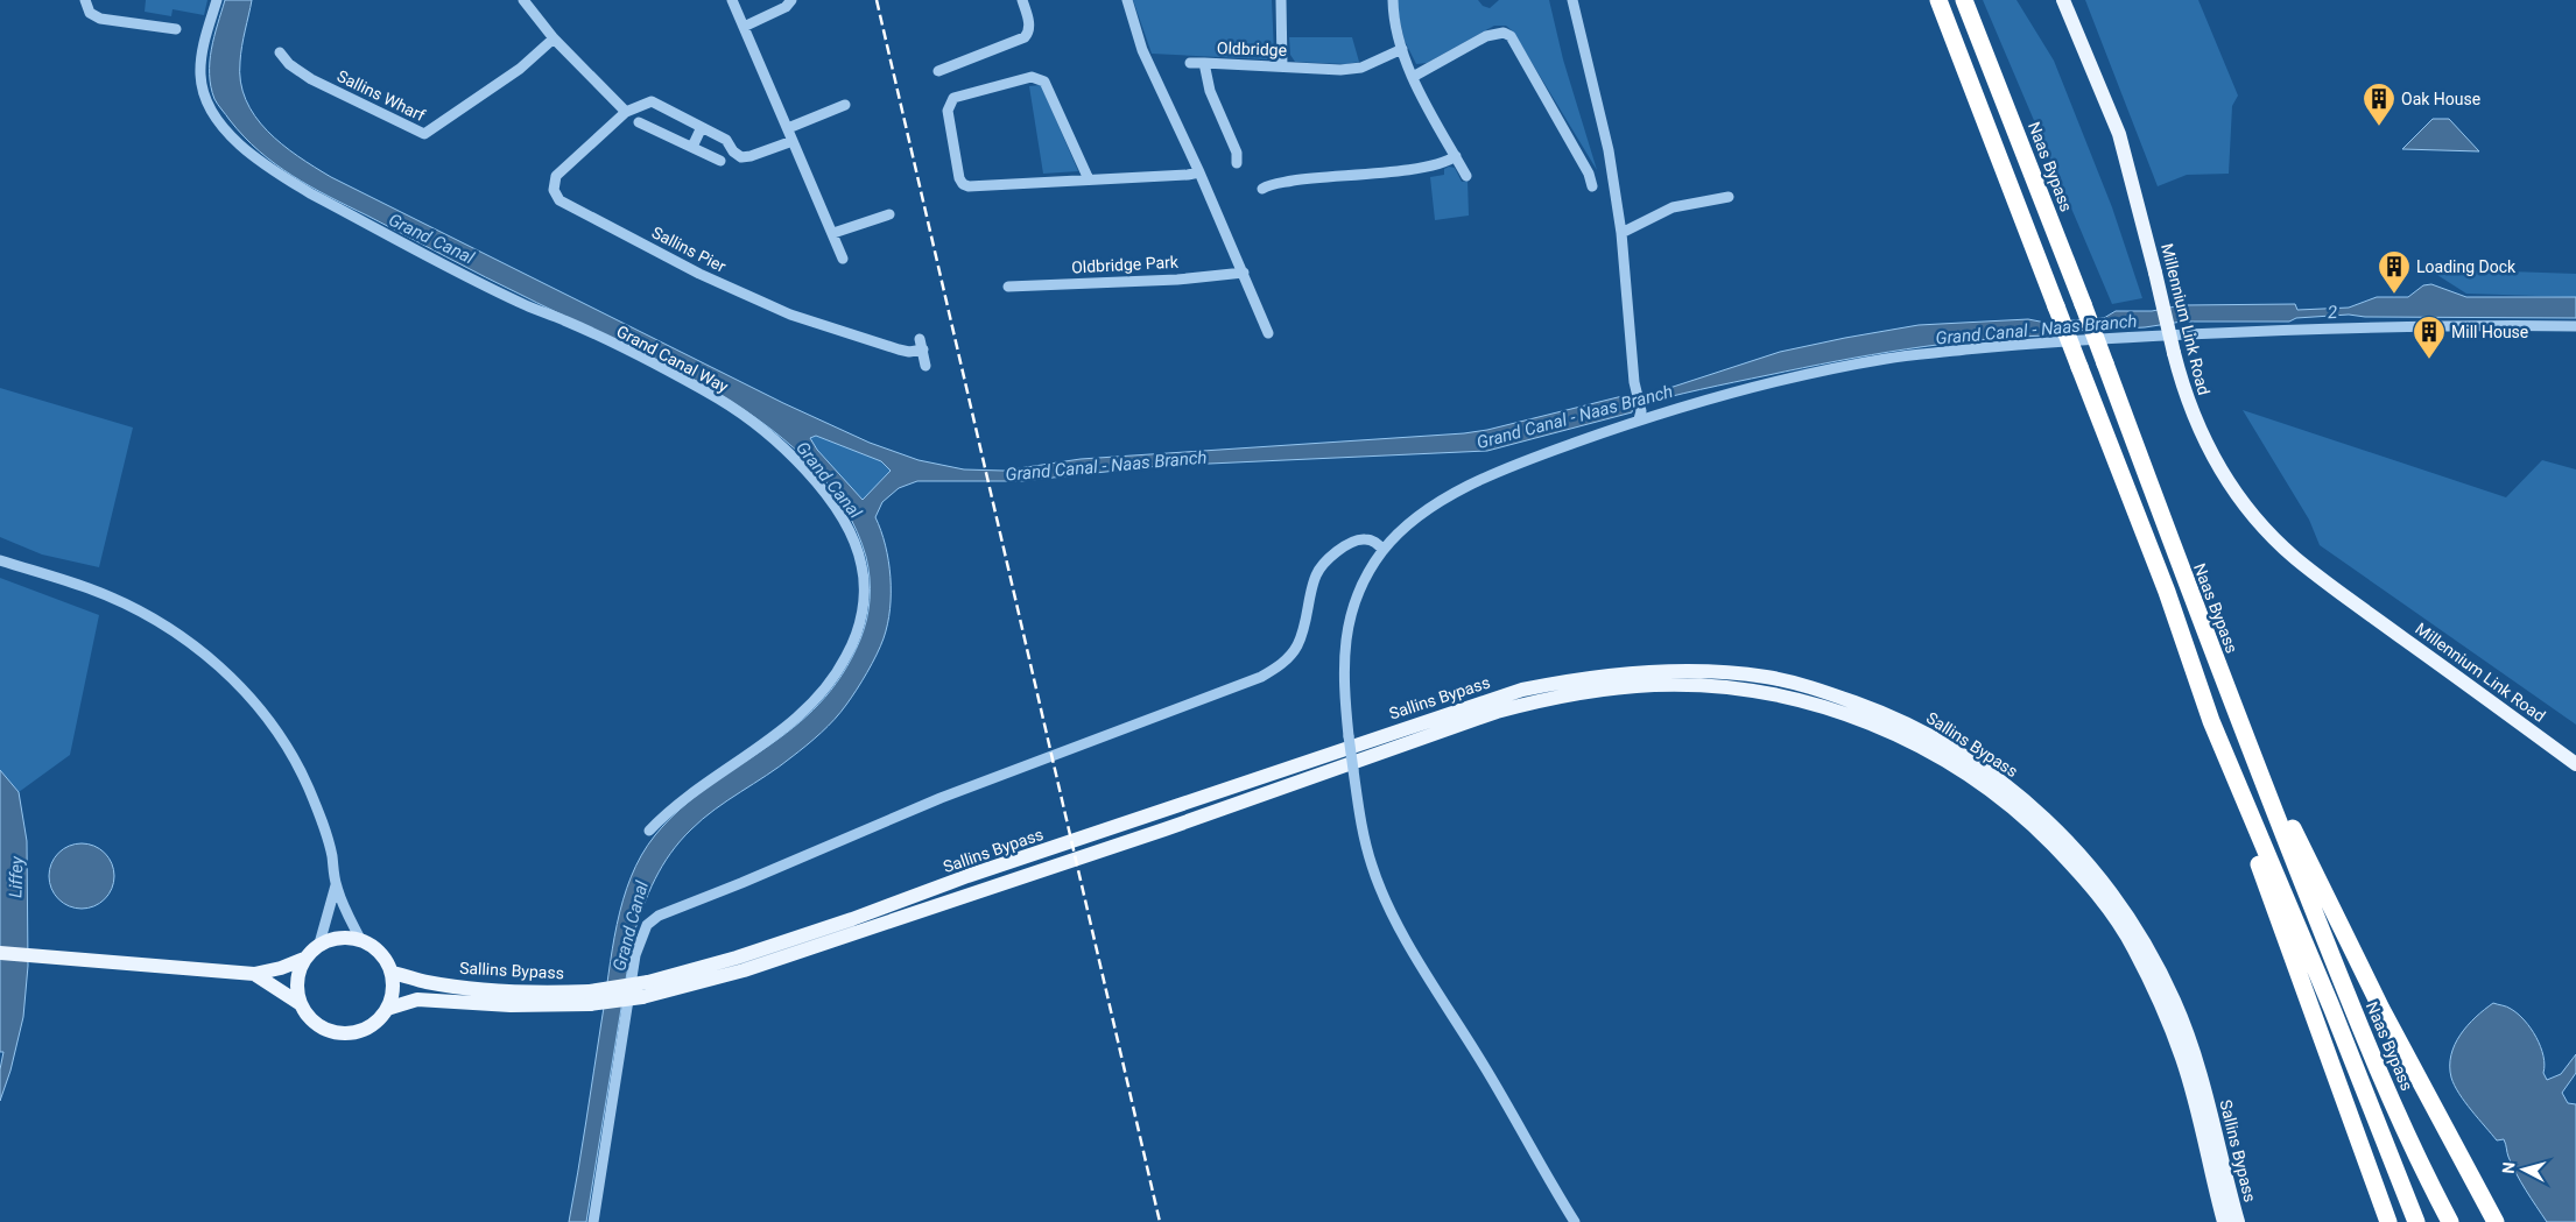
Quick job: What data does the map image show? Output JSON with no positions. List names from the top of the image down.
{
  "streets": {
    "highway": ["Naas Bypass"],
    "main road": ["Millennium Link Road", "Sallins Bypass"],
    "street": [
      "Oldbridge",
      "Sallins Wharf",
      "Sallins Pier",
      "Oldbridge Park",
      "Grand Canal Way"
    ]
  },
  "water": [
    "Grand Canal",
    "2",
    "Grand Canal - Naas Branch",
    "Liffey"
  ],
  "places": {
    "building": ["Oak House", "Loading Dock", "Mill House"]
  },
  "north": "left"
}
